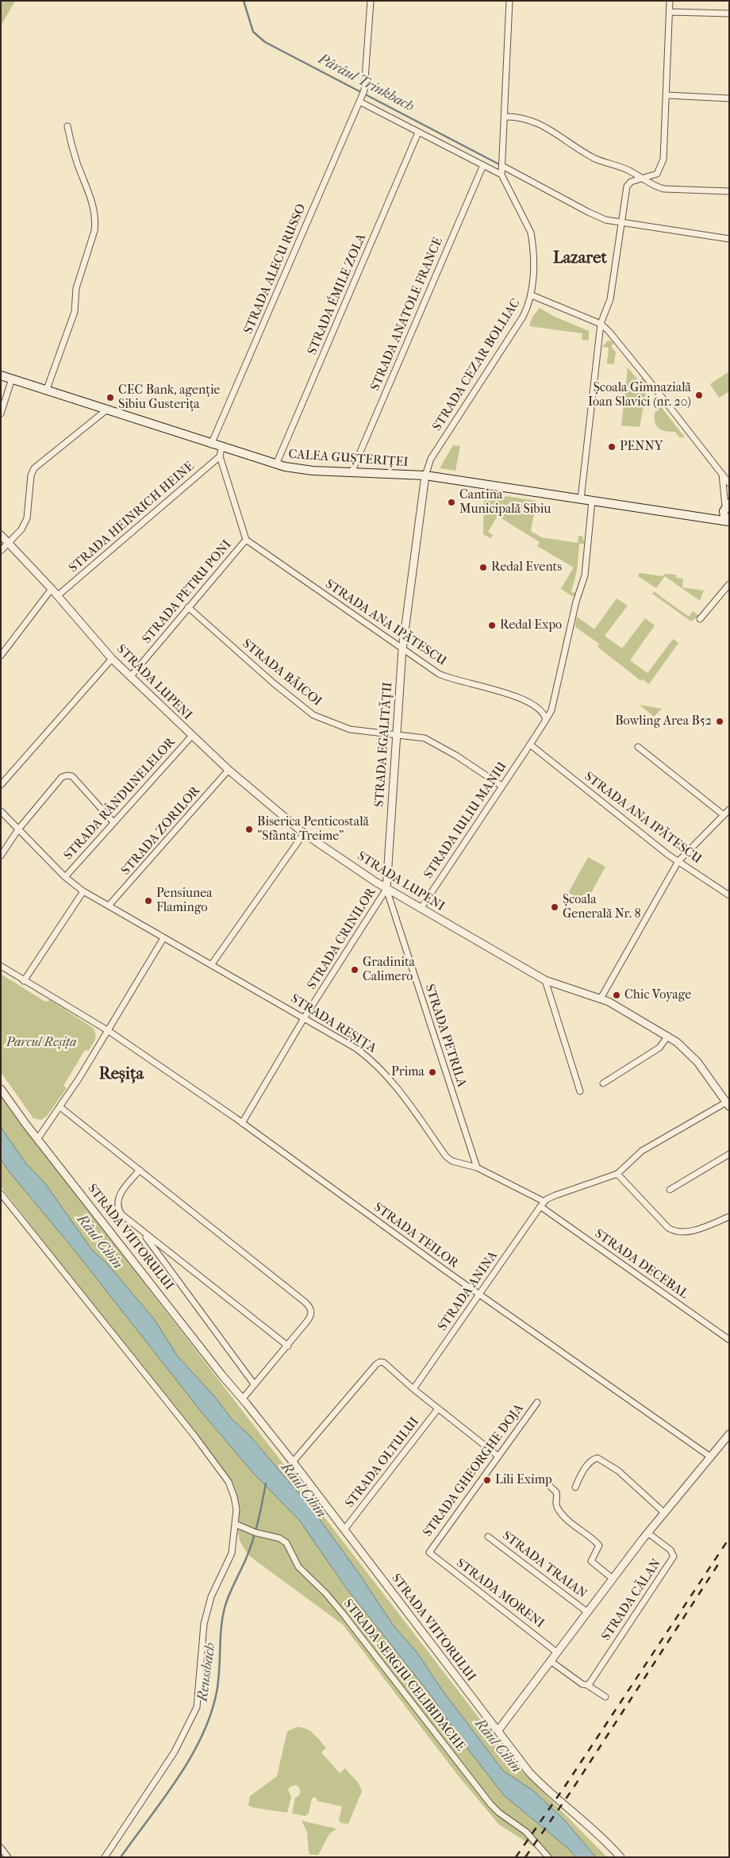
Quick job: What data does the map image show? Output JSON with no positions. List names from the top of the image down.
{
  "streets": {
    "main road": ["CALEA GUȘTERIȚEI"],
    "street": [
      "STRADA ALECU RUSSO",
      "STRADA ÉMILE ZOLA",
      "STRADA ANATOLE FRANCE",
      "STRADA CEZAR BOLLIAC",
      "STRADA HEINRICH HEINE",
      "STRADA PETRU PONI",
      "STRADA ANA IPĂTESCU",
      "STRADA BĂICOI",
      "STRADA LUPENI",
      "STRADA EGALITĂȚII",
      "STRADA RÂNDUNELELOR",
      "STRADA IULIU MANIU",
      "STRADA ZORILOR",
      "STRADA CRINILOR",
      "STRADA REȘIȚA",
      "STRADA PETRILA",
      "STRADA TEILOR",
      "STRADA VIITORULUI",
      "STRADA DECEBAL",
      "STRADA ANINA",
      "STRADA OLTULUI",
      "STRADA GHEORGHE DOJA",
      "STRADA TRAIAN",
      "STRADA MORENI",
      "STRADA CĂLAN",
      "STRADA SERGIU CELIBIDACHE"
    ]
  },
  "crossings": [
    ["STRADA ALECU RUSSO", "CALEA GUȘTERIȚEI"],
    ["STRADA ÉMILE ZOLA", "CALEA GUȘTERIȚEI"],
    ["STRADA ANATOLE FRANCE", "CALEA GUȘTERIȚEI"],
    ["STRADA CEZAR BOLLIAC", "CALEA GUȘTERIȚEI"],
    ["STRADA CEZAR BOLLIAC", "STRADA EGALITĂȚII"],
    ["CALEA GUȘTERIȚEI", "STRADA HEINRICH HEINE"],
    ["CALEA GUȘTERIȚEI", "STRADA EGALITĂȚII"],
    ["STRADA HEINRICH HEINE", "STRADA LUPENI"],
    ["STRADA PETRU PONI", "STRADA ANA IPĂTESCU"],
    ["STRADA PETRU PONI", "STRADA BĂICOI"],
    ["STRADA PETRU PONI", "STRADA LUPENI"],
    ["STRADA ANA IPĂTESCU", "STRADA EGALITĂȚII"],
    ["STRADA ANA IPĂTESCU", "STRADA IULIU MANIU"],
    ["STRADA BĂICOI", "STRADA EGALITĂȚII"],
    ["STRADA BĂICOI", "STRADA IULIU MANIU"],
    ["STRADA LUPENI", "STRADA EGALITĂȚII"],
    ["STRADA LUPENI", "STRADA RÂNDUNELELOR"],
    ["STRADA LUPENI", "STRADA IULIU MANIU"],
    ["STRADA LUPENI", "STRADA ZORILOR"],
    ["STRADA LUPENI", "STRADA CRINILOR"],
    ["STRADA LUPENI", "STRADA PETRILA"],
    ["STRADA EGALITĂȚII", "STRADA CRINILOR"],
    ["STRADA EGALITĂȚII", "STRADA PETRILA"],
    ["STRADA RÂNDUNELELOR", "STRADA REȘIȚA"],
    ["STRADA ZORILOR", "STRADA REȘIȚA"],
    ["STRADA CRINILOR", "STRADA REȘIȚA"],
    ["STRADA CRINILOR", "STRADA PETRILA"],
    ["STRADA CRINILOR", "STRADA TEILOR"],
    ["STRADA REȘIȚA", "STRADA PETRILA"],
    ["STRADA REȘIȚA", "STRADA DECEBAL"],
    ["STRADA REȘIȚA", "STRADA ANINA"],
    ["STRADA TEILOR", "STRADA ANINA"],
    ["STRADA VIITORULUI", "STRADA OLTULUI"],
    ["STRADA DECEBAL", "STRADA ANINA"],
    ["STRADA GHEORGHE DOJA", "STRADA MORENI"]
  ],
  "districts": ["Lazaret", "Reșița"],
  "water": ["Pârâul Trinkbach", "Râul Cibin", "Reussbach"],
  "parks": ["Parcul Reșița"],
  "places": [
    "Școala Gimnazială Ioan Slavici (nr. 20)",
    "CEC Bank, agenție Sibiu Gusterița",
    "PENNY",
    "Cantina Municipală Sibiu",
    "Redal Events",
    "Redal Expo",
    "Bowling Area B52",
    "Biserica Penticostală \"Sfânta Treime\"",
    "Pensiunea Flamingo",
    "Școala Generală Nr. 8",
    "Gradinita Calimero",
    "Chic Voyage",
    "Prima",
    "Lili Eximp"
  ]
}
